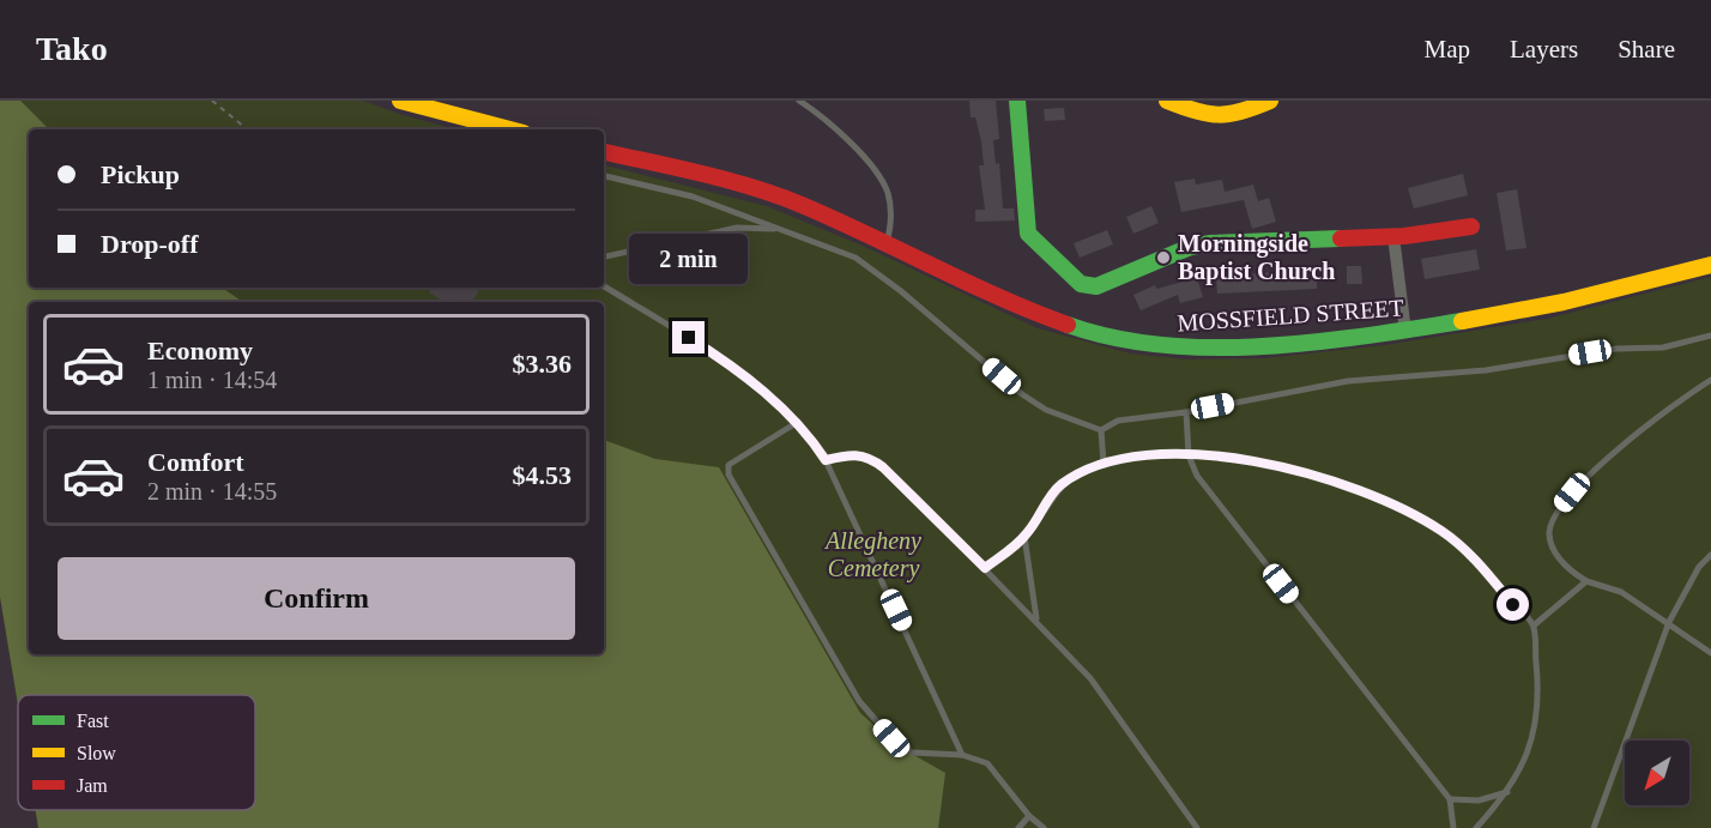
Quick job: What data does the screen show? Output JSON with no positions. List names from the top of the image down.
{
  "streets": {
    "street": ["MOSSFIELD STREET"]
  },
  "parks": ["Allegheny Cemetery"],
  "places": ["Morningside Baptist Church"],
  "legend": ["Fast", "Slow", "Jam"],
  "north": "bottom left",
  "page": {
    "header": "Tako",
    "nav": ["Map", "Layers", "Share"],
    "banner": ["Pickup", "Drop-off"],
    "bubble": "2 min",
    "list": [
      {
        "name": "Economy",
        "note": "1 min · 14:54",
        "value": "$3.36"
      },
      {
        "name": "Comfort",
        "note": "2 min · 14:55",
        "value": "$4.53"
      }
    ],
    "buttons": "Confirm"
  }
}
